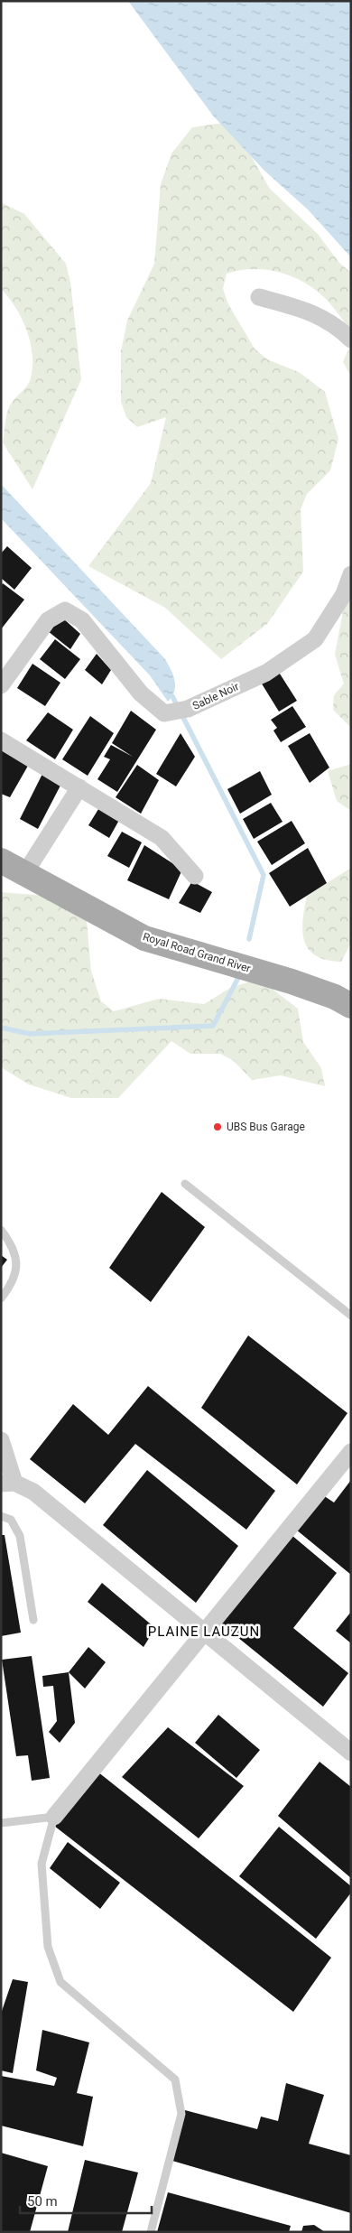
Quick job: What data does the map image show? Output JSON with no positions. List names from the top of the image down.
{
  "streets": {
    "main road": ["Royal Road Grand River"],
    "street": ["Sable Noir"]
  },
  "districts": ["PLAINE LAUZUN"],
  "places": ["UBS Bus Garage"],
  "scale_bar": "50 m"
}
